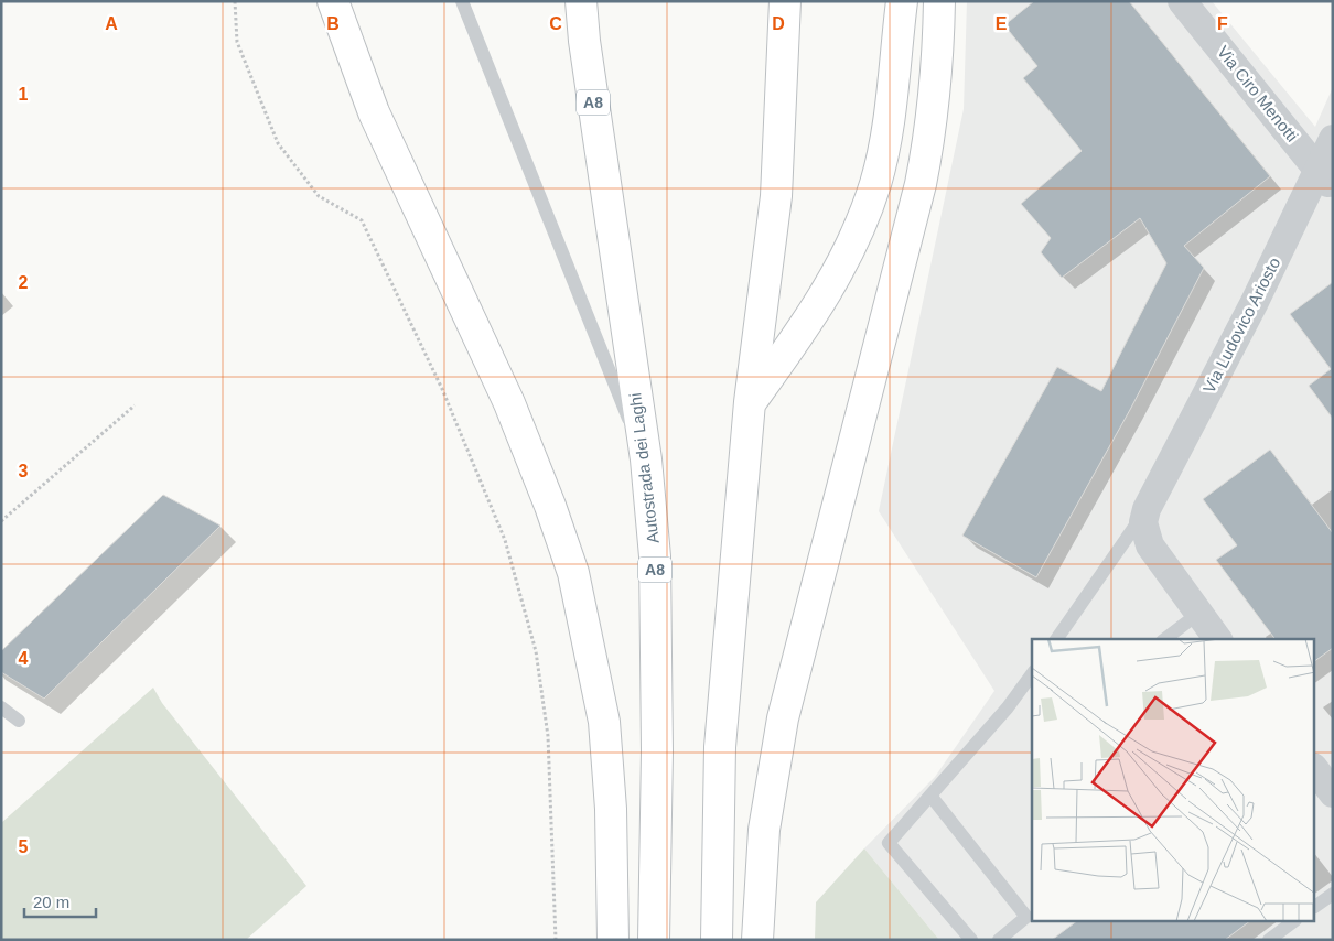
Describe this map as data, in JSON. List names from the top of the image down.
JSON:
{
  "streets": {
    "highway": ["A8", "Autostrada dei Laghi"],
    "street": ["Via Ciro Menotti", "Via Ludovico Ariosto"]
  },
  "crossings": [
    ["Via Ciro Menotti", "Via Ludovico Ariosto"]
  ],
  "scale_bar": "20 m",
  "grid": {
    "columns": [
      "A",
      "B",
      "C",
      "D",
      "E",
      "F"
    ],
    "rows": [
      "1",
      "2",
      "3",
      "4",
      "5"
    ]
  }
}
